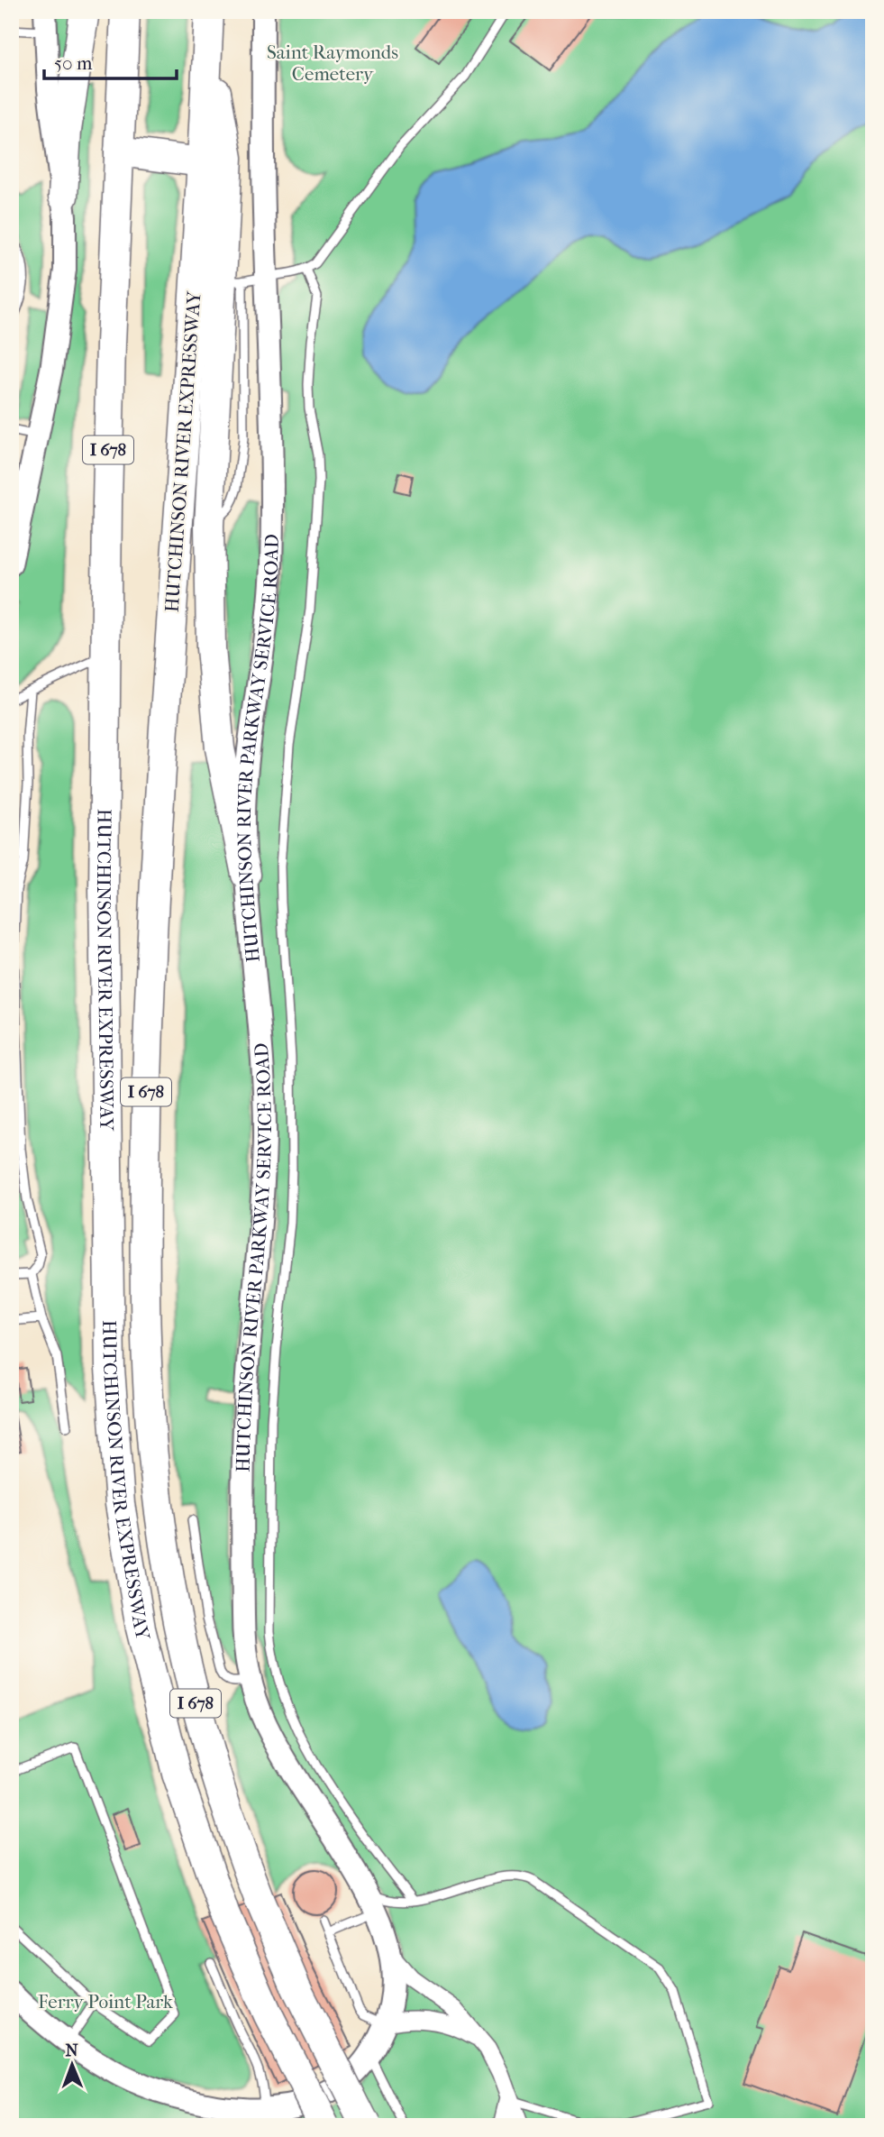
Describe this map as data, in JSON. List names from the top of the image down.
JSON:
{
  "streets": {
    "highway": ["I 678", "HUTCHINSON RIVER EXPRESSWAY"],
    "street": ["HUTCHINSON RIVER PARKWAY SERVICE ROAD"]
  },
  "parks": ["Saint Raymonds Cemetery", "Ferry Point Park"],
  "scale_bar": "50 m",
  "north": "top"
}
